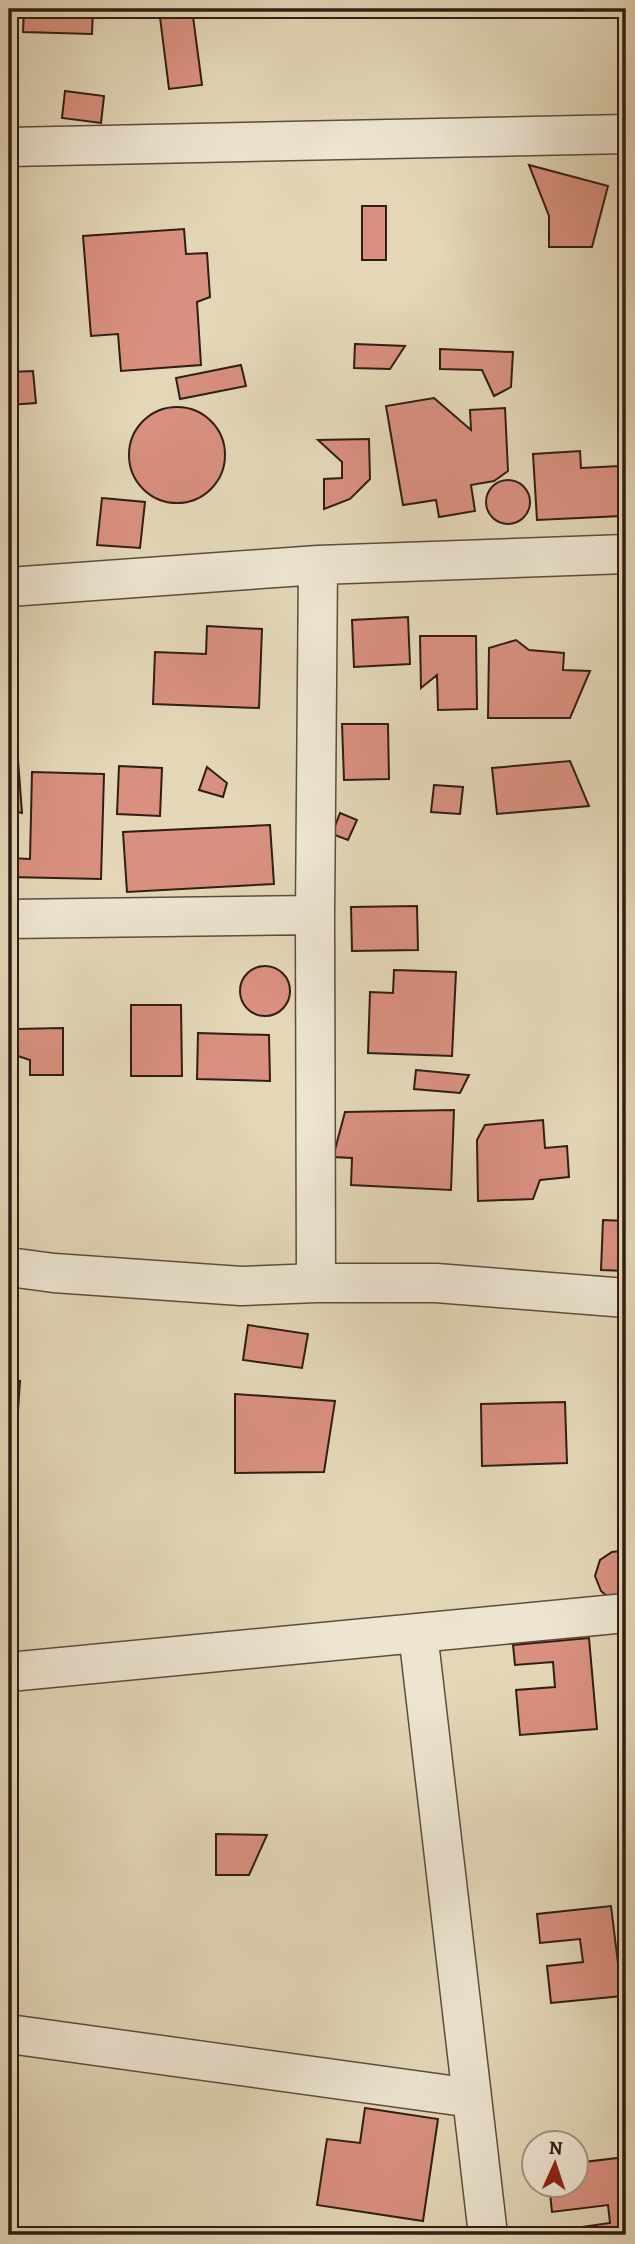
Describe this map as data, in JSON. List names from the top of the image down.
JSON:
{
  "north": "top"
}
